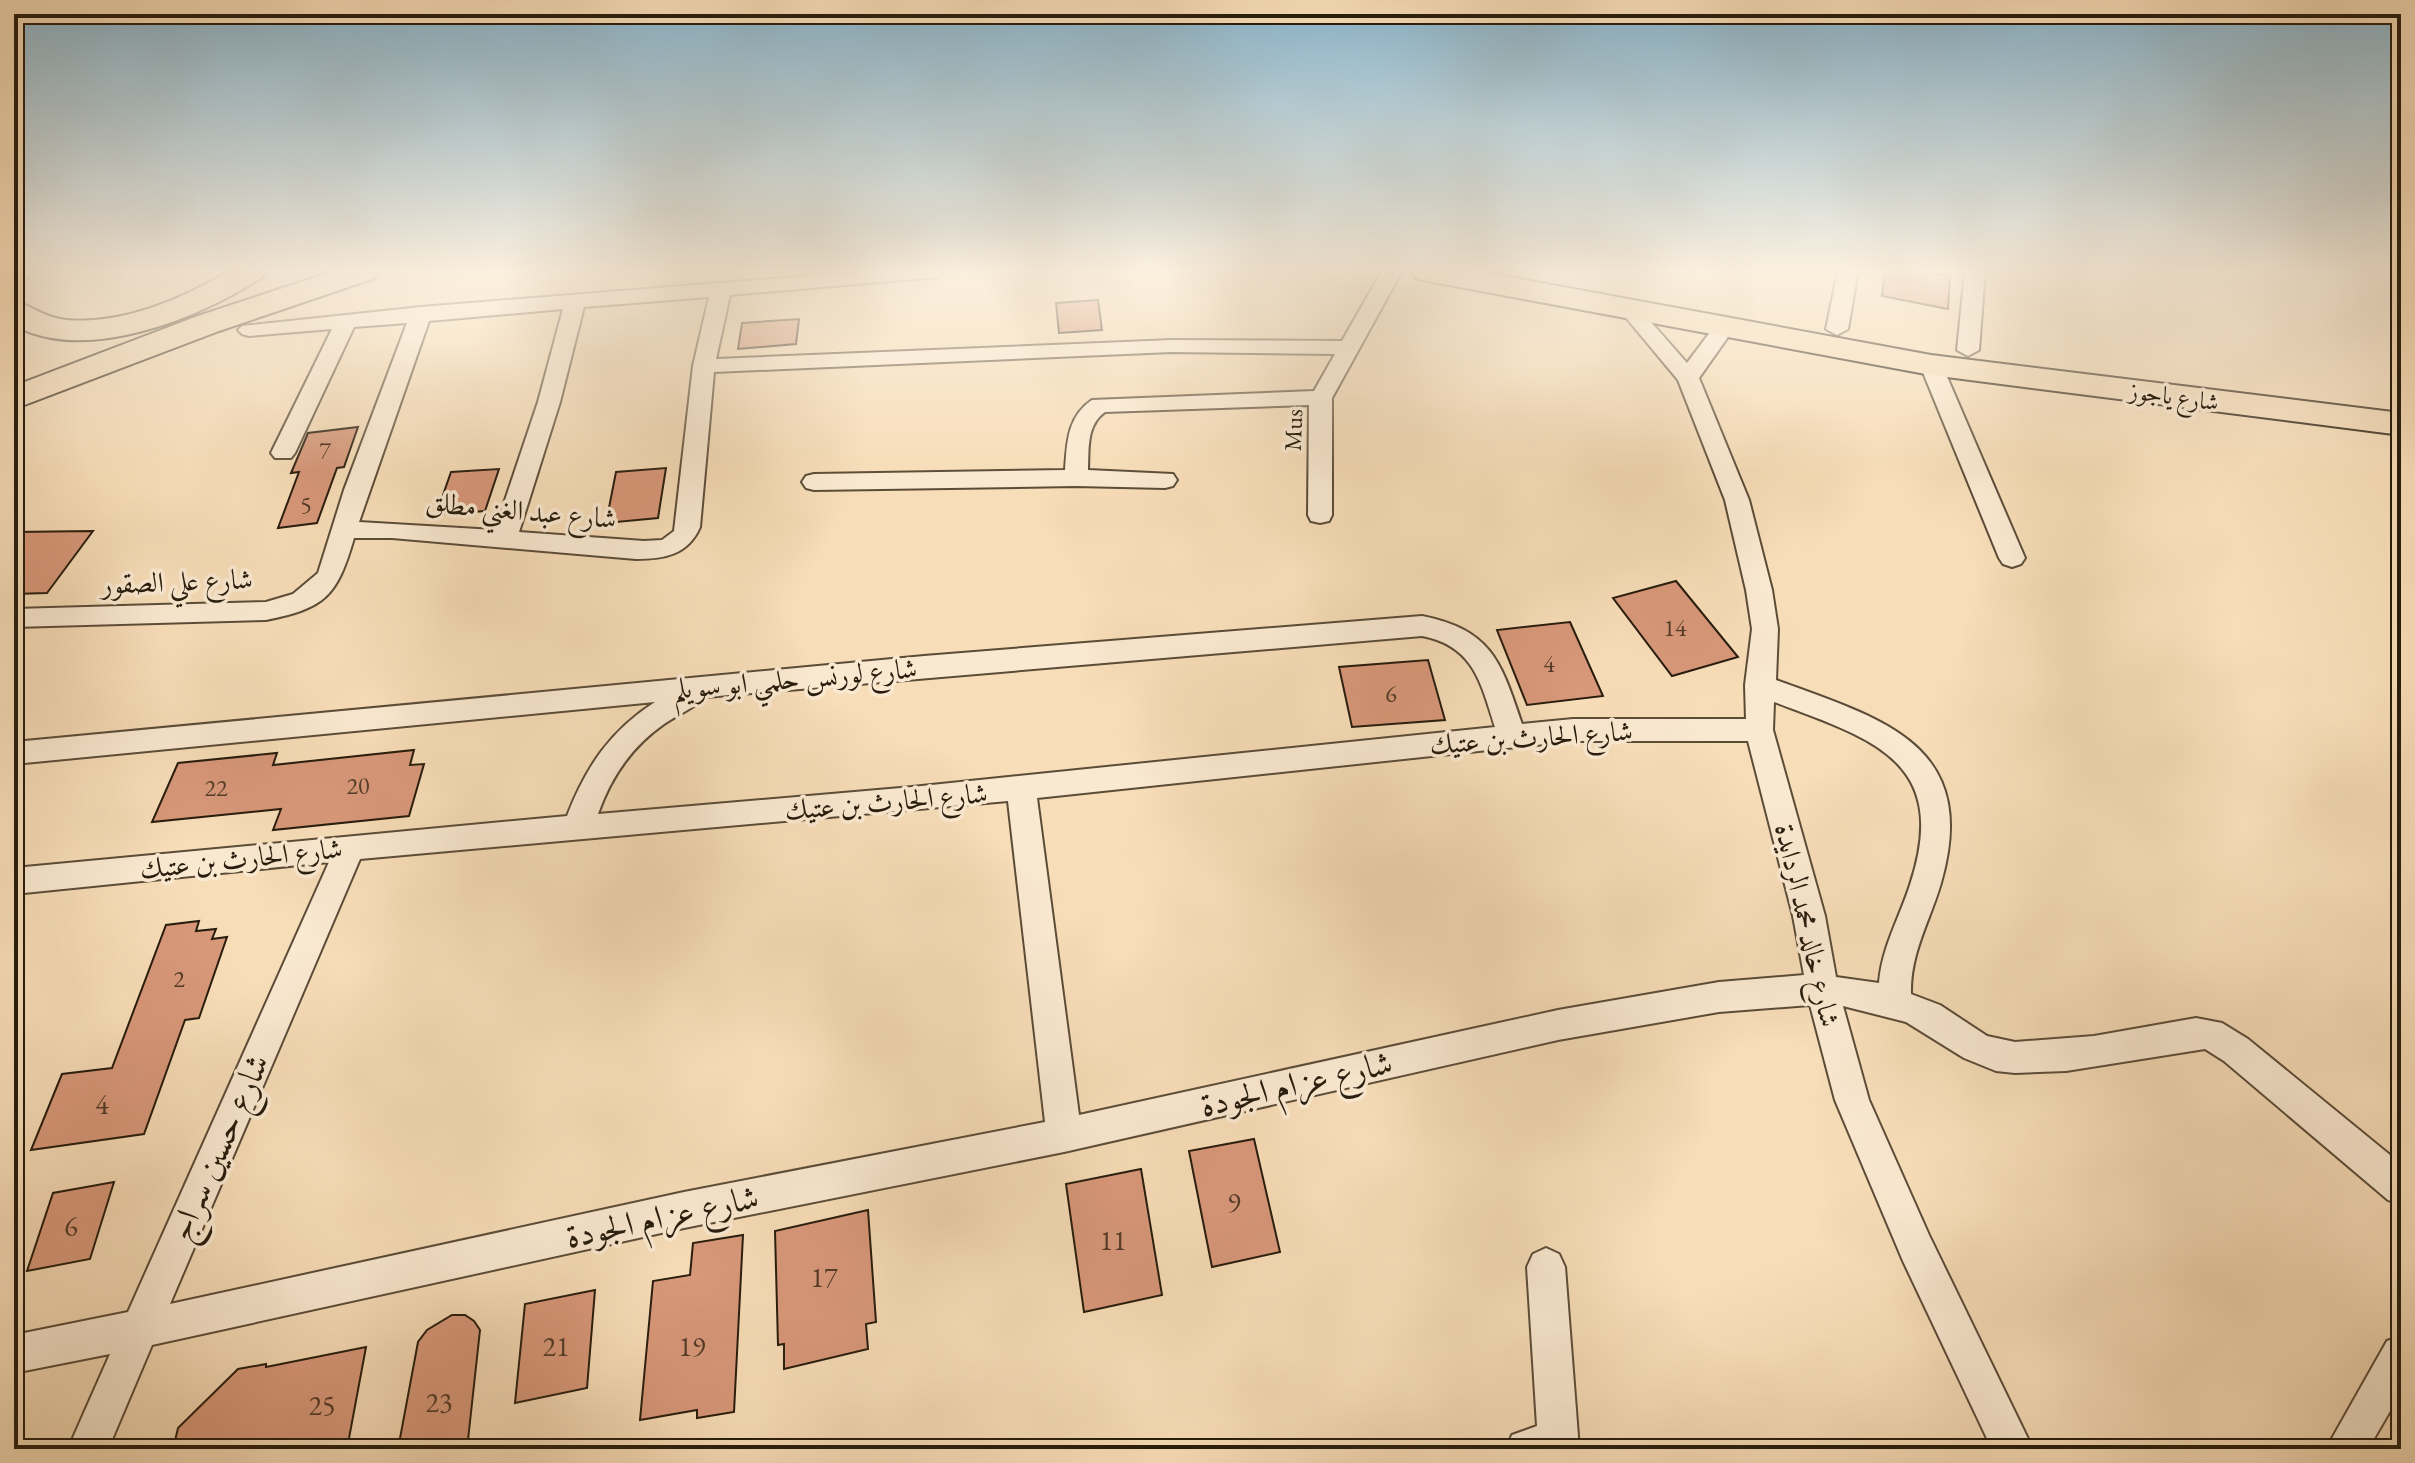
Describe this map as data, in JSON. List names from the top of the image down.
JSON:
{
  "streets": {
    "main road": ["شارع ياجوز"],
    "street": [
      "Mus",
      "شارع عبد الغني مطلق",
      "شارع علي الصقور",
      "شارع لورنس حلمي ابو سويلم",
      "شارع الحارث بن عتيك",
      "شارع خالد محمد الردايدة",
      "شارع عزام الجودة",
      "شارع حسين سراج"
    ]
  },
  "crossings": [
    ["شارع عبد الغني مطلق", "شارع علي الصقور"],
    ["شارع لورنس حلمي ابو سويلم", "شارع الحارث بن عتيك"],
    ["شارع الحارث بن عتيك", "شارع خالد محمد الردايدة"],
    ["شارع الحارث بن عتيك", "شارع حسين سراج"],
    ["شارع خالد محمد الردايدة", "شارع عزام الجودة"],
    ["شارع عزام الجودة", "شارع حسين سراج"]
  ],
  "house_numbers": [
    "7",
    "5",
    "14",
    "4",
    "6",
    "20",
    "22",
    "2",
    "4",
    "9",
    "6",
    "11",
    "17",
    "21",
    "19",
    "23",
    "25"
  ]
}
